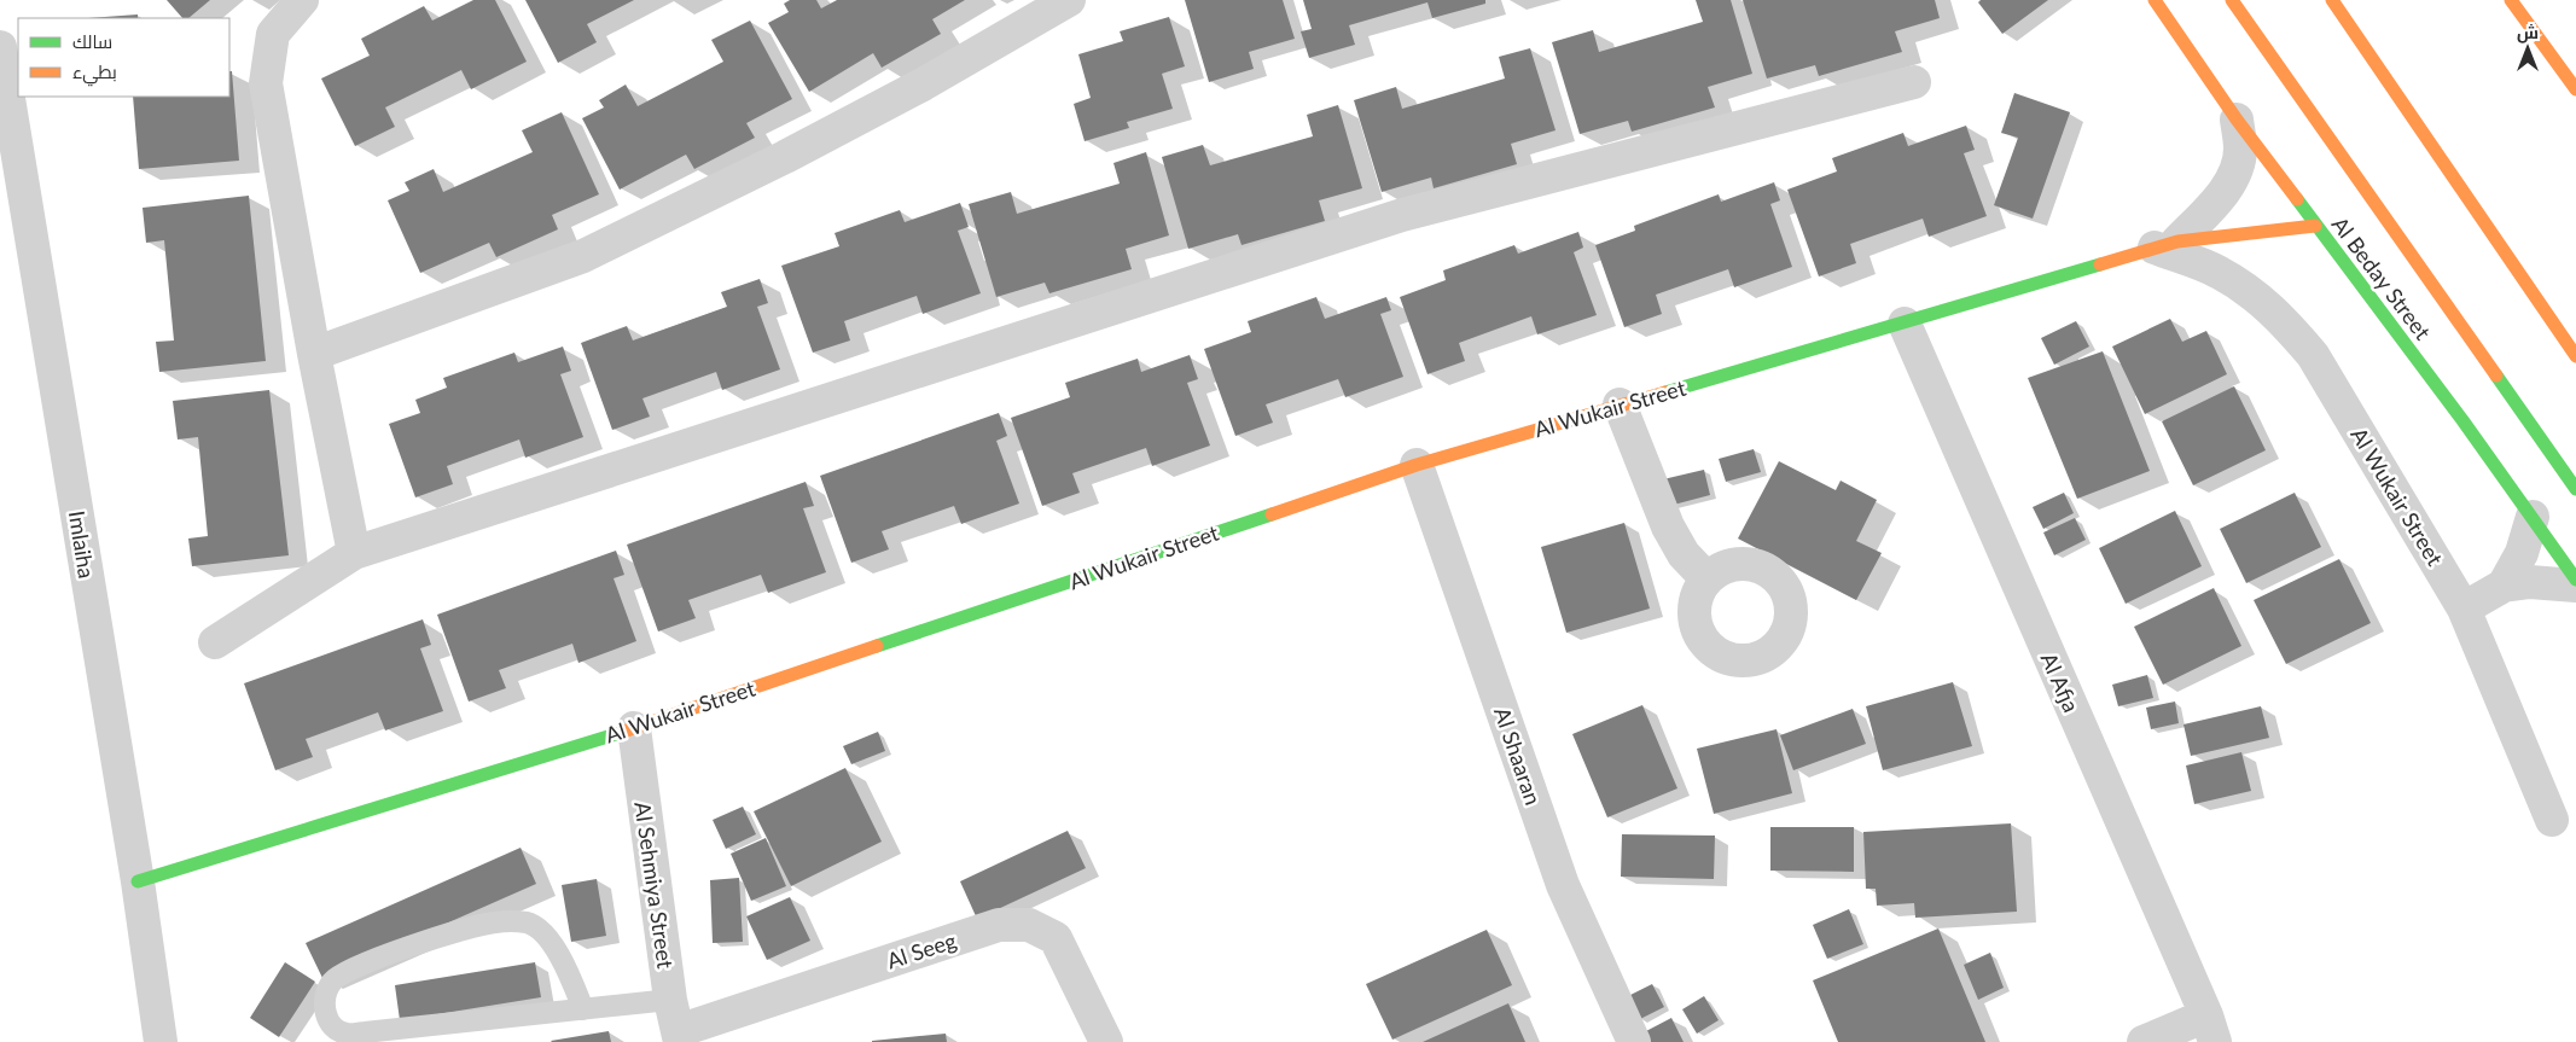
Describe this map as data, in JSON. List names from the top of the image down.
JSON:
{
  "streets": {
    "main road": ["Al Beday Street", "Al Wukair Street"],
    "street": [
      "Imlaiha",
      "Al Afja",
      "Al Shaaran",
      "Al Sehmiya Street",
      "Al Seeg"
    ]
  },
  "crossings": [
    ["Al Beday Street", "Al Wukair Street"],
    ["Al Wukair Street", "Imlaiha"],
    ["Al Wukair Street", "Al Afja"],
    ["Al Wukair Street", "Al Shaaran"],
    ["Al Wukair Street", "Al Sehmiya Street"],
    ["Al Sehmiya Street", "Al Seeg"]
  ],
  "legend": ["سالك", "بطيء"],
  "north": "top"
}
